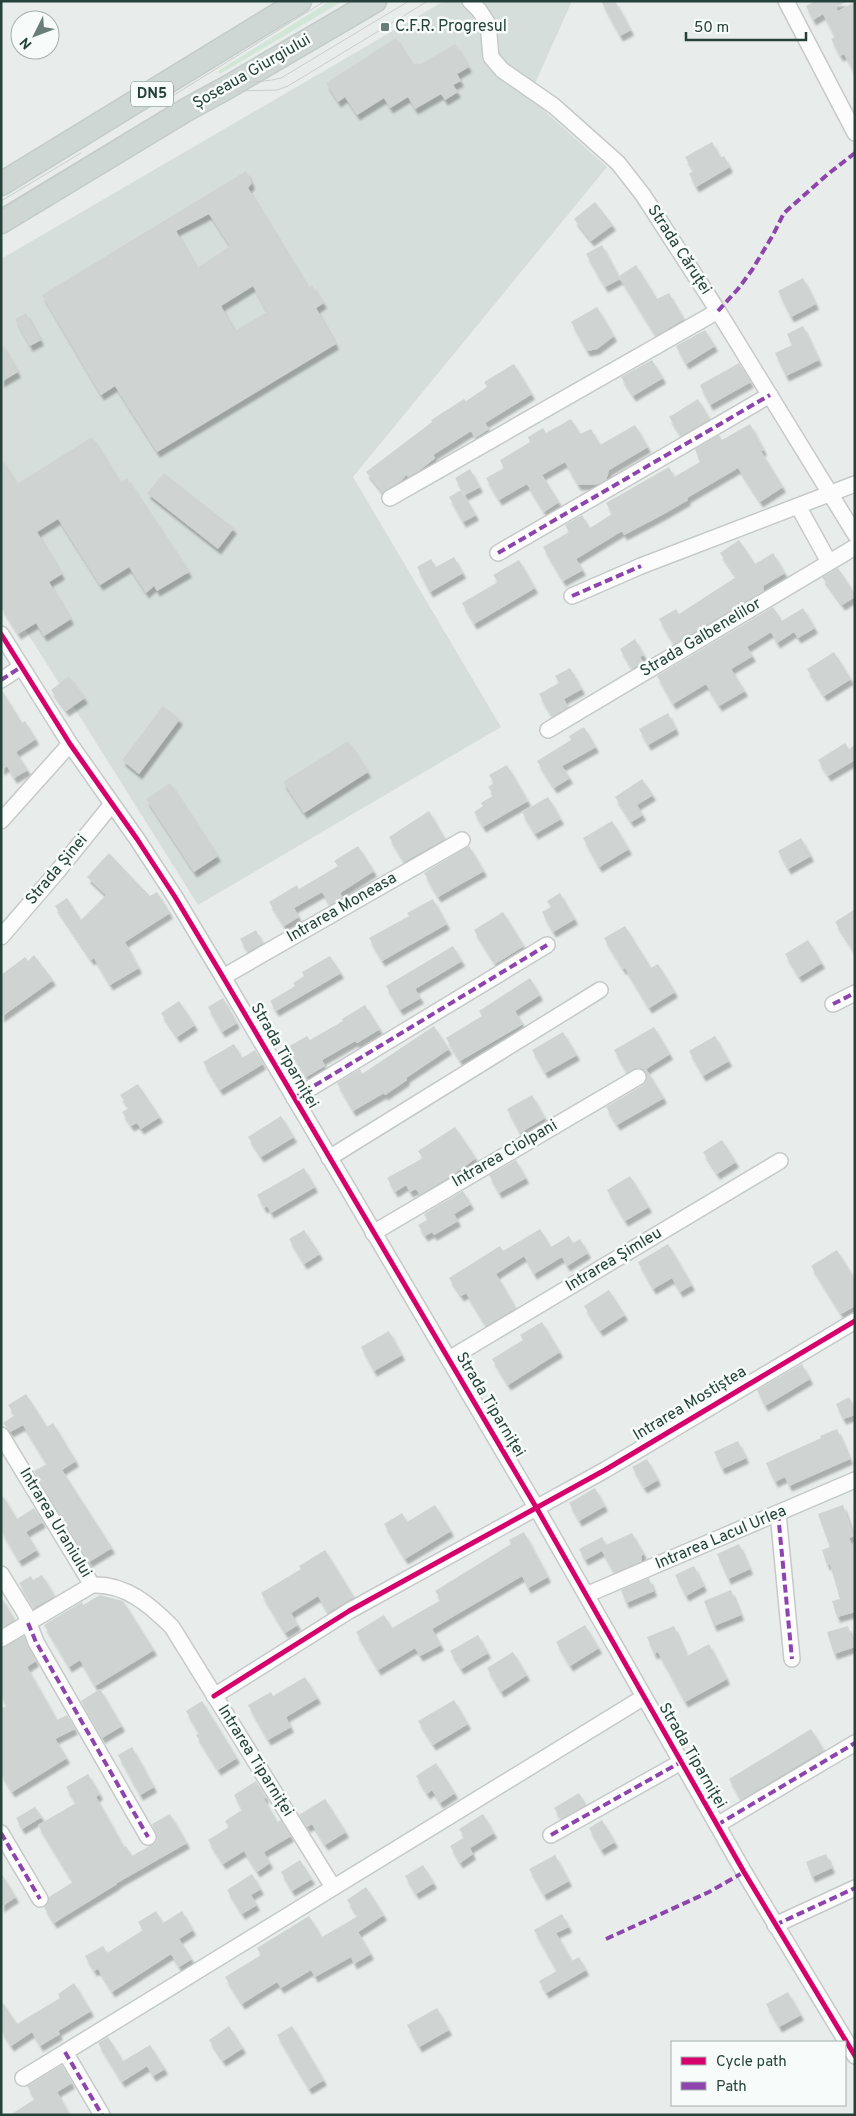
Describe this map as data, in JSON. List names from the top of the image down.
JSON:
{
  "streets": {
    "main road": ["Șoseaua Giurgiului", "DN5"],
    "street": [
      "Strada Căruței",
      "Strada Galbenelilor",
      "Strada Șinei",
      "Intrarea Moneasa",
      "Strada Tiparniței",
      "Intrarea Ciolpani",
      "Intrarea Șimleu",
      "Intrarea Mostiștea",
      "Intrarea Uraniului",
      "Intrarea Lacul Urlea",
      "Intrarea Tiparniței"
    ]
  },
  "crossings": [
    ["Strada Șinei", "Strada Tiparniței"],
    ["Intrarea Moneasa", "Strada Tiparniței"],
    ["Strada Tiparniței", "Intrarea Ciolpani"],
    ["Strada Tiparniței", "Intrarea Șimleu"],
    ["Strada Tiparniței", "Intrarea Mostiștea"],
    ["Strada Tiparniței", "Intrarea Lacul Urlea"],
    ["Intrarea Mostiștea", "Intrarea Tiparniței"],
    ["Intrarea Uraniului", "Intrarea Tiparniței"]
  ],
  "places": {
    "transit": ["C.F.R. Progresul"]
  },
  "legend": ["Cycle path", "Path"],
  "scale_bar": "50 m",
  "north": "bottom left"
}
